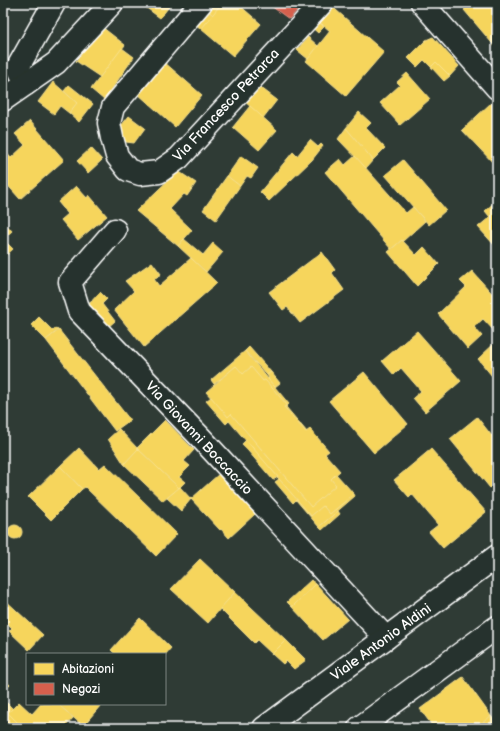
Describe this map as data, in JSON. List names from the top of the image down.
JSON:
{
  "streets": {
    "street": ["Via Francesco Petrarca", "Via Giovanni Boccaccio", "Viale Antonio Aldini"]
  },
  "crossings": [
    ["Via Giovanni Boccaccio", "Viale Antonio Aldini"]
  ],
  "legend": ["Abitazioni", "Negozi"]
}
